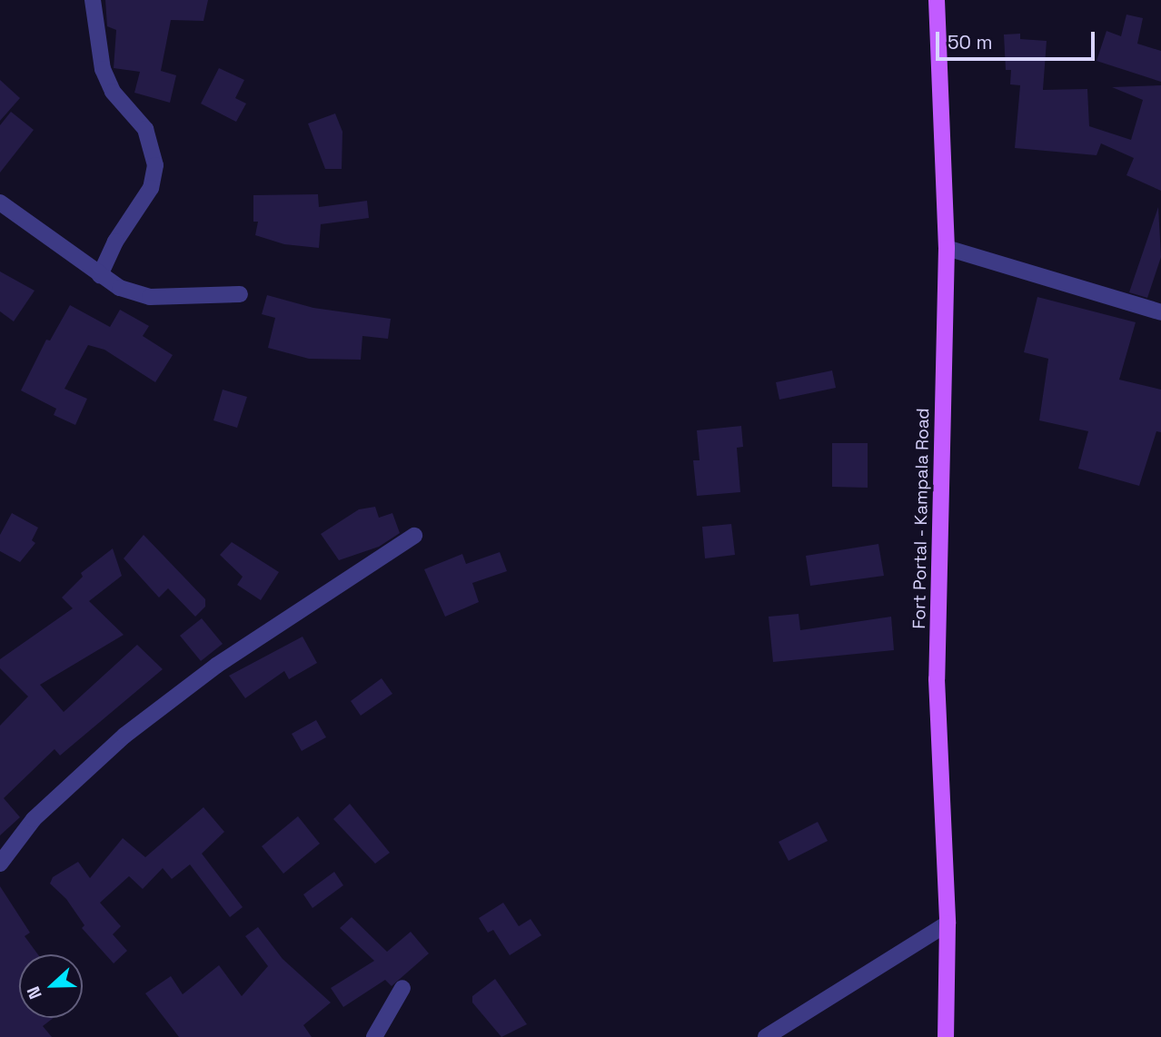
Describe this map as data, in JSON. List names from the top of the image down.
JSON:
{
  "streets": {
    "main road": ["Fort Portal - Kampala Road"]
  },
  "scale_bar": "50 m",
  "north": "left"
}
